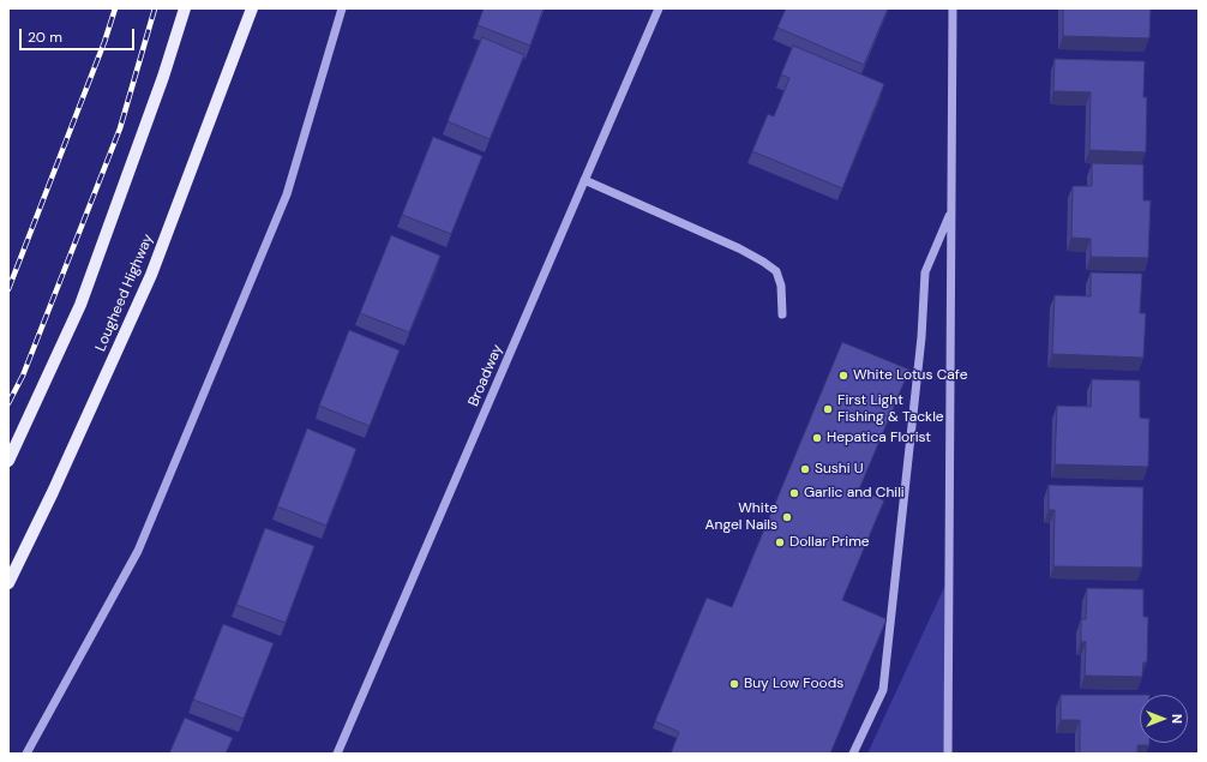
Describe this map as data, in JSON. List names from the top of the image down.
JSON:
{
  "streets": {
    "main road": ["Lougheed Highway"],
    "street": ["Broadway"]
  },
  "places": [
    "White Lotus Cafe",
    "First Light Fishing & Tackle",
    "Hepatica Florist",
    "Sushi U",
    "Garlic and Chili",
    "White Angel Nails",
    "Dollar Prime",
    "Buy Low Foods"
  ],
  "scale_bar": "20 m",
  "north": "right"
}
